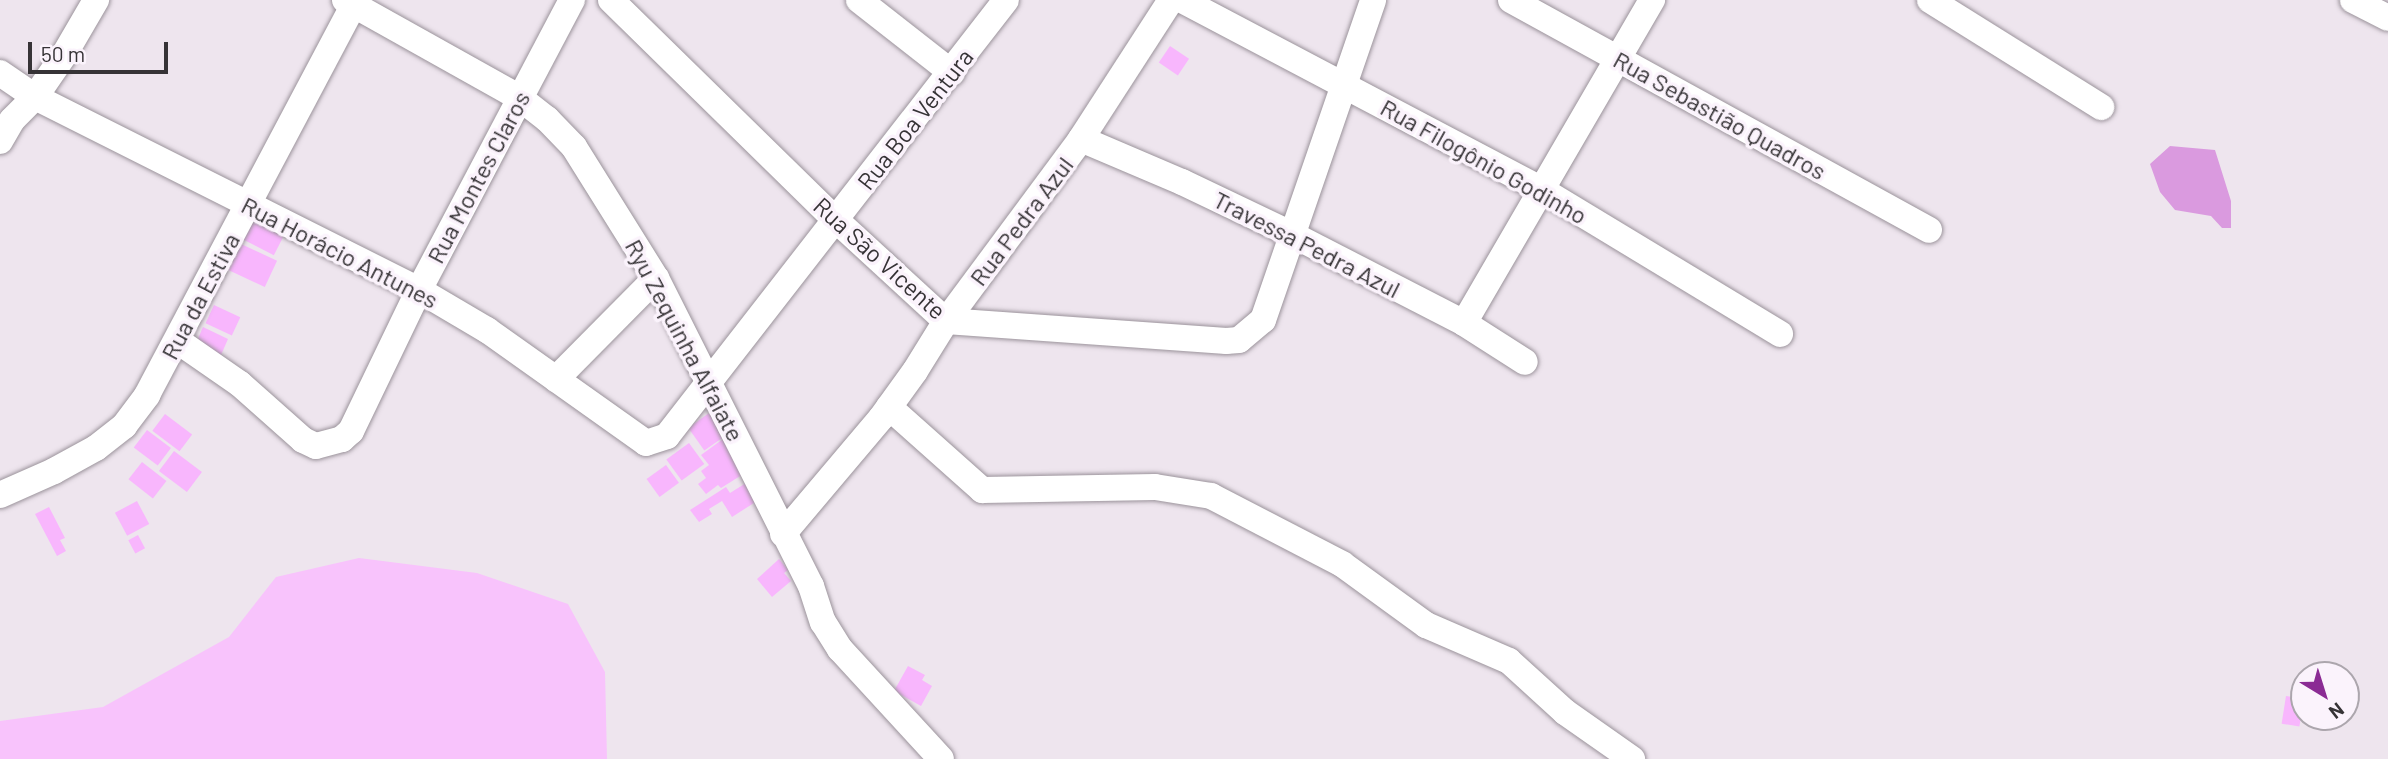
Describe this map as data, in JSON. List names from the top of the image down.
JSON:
{
  "streets": {
    "street": [
      "Rua Sebastião Quadros",
      "Rua Boa Ventura",
      "Rua Filogônio Godinho",
      "Rua Montes Claros",
      "Rua Pedra Azul",
      "Travessa Pedra Azul",
      "Rua Horácio Antunes",
      "Rua São Vicente",
      "Rua da Estiva",
      "Ryu Zequinha Alfaiate"
    ]
  },
  "crossings": [
    ["Rua Boa Ventura", "Rua Horácio Antunes"],
    ["Rua Boa Ventura", "Rua São Vicente"],
    ["Rua Boa Ventura", "Ryu Zequinha Alfaiate"],
    ["Rua Montes Claros", "Rua Horácio Antunes"],
    ["Rua Montes Claros", "Rua da Estiva"],
    ["Rua Montes Claros", "Ryu Zequinha Alfaiate"],
    ["Rua Pedra Azul", "Travessa Pedra Azul"],
    ["Rua Pedra Azul", "Rua São Vicente"],
    ["Rua Pedra Azul", "Ryu Zequinha Alfaiate"],
    ["Travessa Pedra Azul", "Rua São Vicente"],
    ["Rua Horácio Antunes", "Rua da Estiva"],
    ["Rua da Estiva", "Ryu Zequinha Alfaiate"]
  ],
  "scale_bar": "50 m",
  "north": "bottom right"
}
